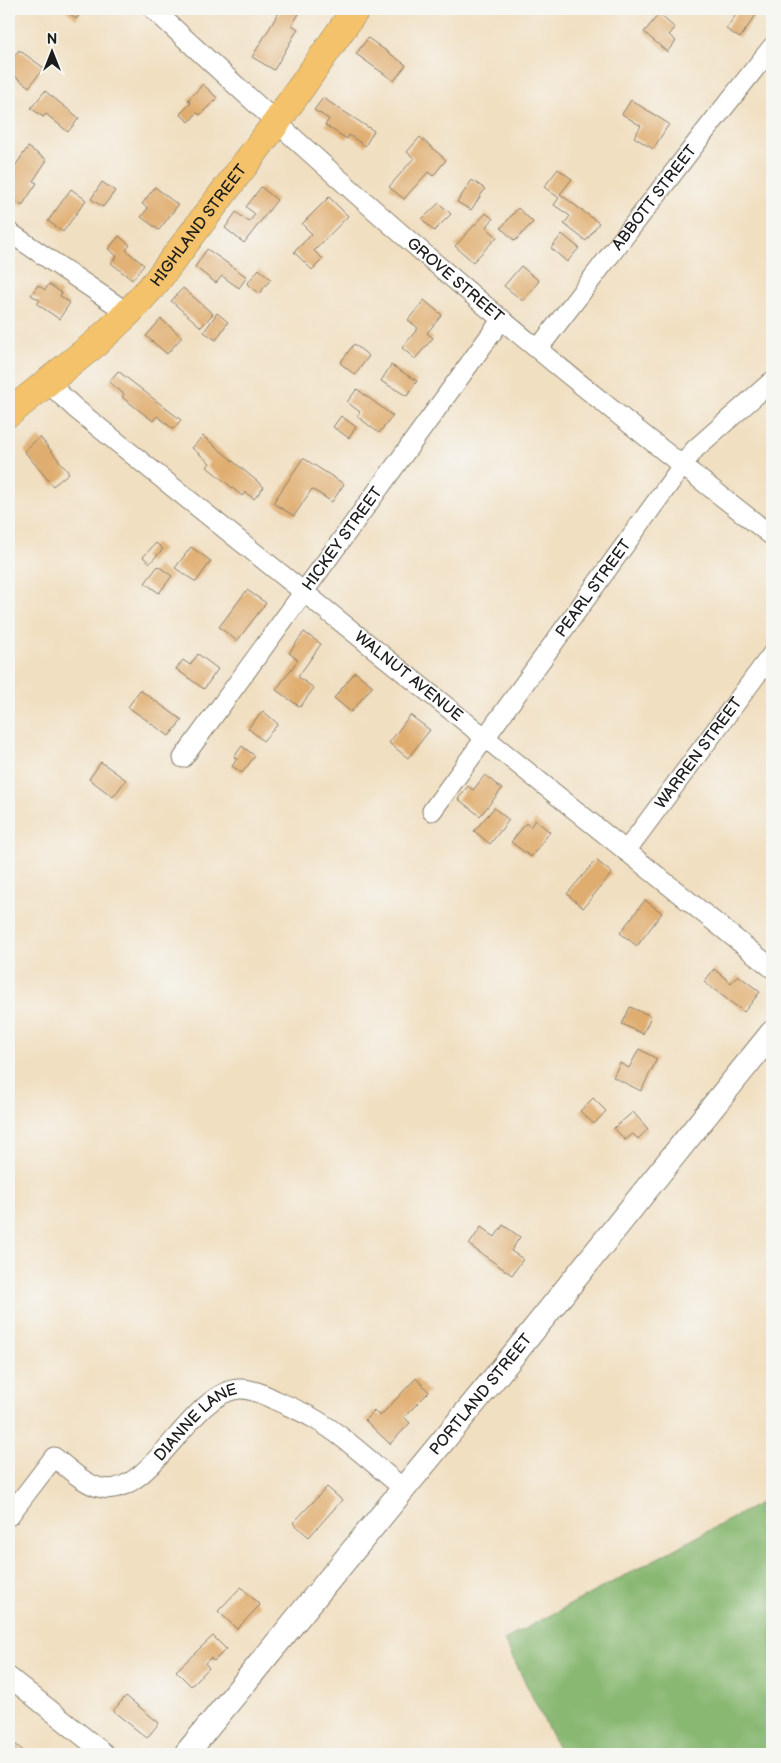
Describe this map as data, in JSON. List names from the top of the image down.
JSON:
{
  "streets": {
    "highway": ["HIGHLAND STREET"],
    "street": [
      "ABBOTT STREET",
      "GROVE STREET",
      "HICKEY STREET",
      "PEARL STREET",
      "WALNUT AVENUE",
      "WARREN STREET",
      "PORTLAND STREET",
      "DIANNE LANE"
    ]
  },
  "crossings": [
    ["ABBOTT STREET", "GROVE STREET"],
    ["HIGHLAND STREET", "GROVE STREET"],
    ["HIGHLAND STREET", "WALNUT AVENUE"],
    ["GROVE STREET", "HICKEY STREET"],
    ["GROVE STREET", "PEARL STREET"],
    ["HICKEY STREET", "WALNUT AVENUE"],
    ["PEARL STREET", "WALNUT AVENUE"],
    ["WALNUT AVENUE", "WARREN STREET"],
    ["PORTLAND STREET", "DIANNE LANE"]
  ],
  "north": "top"
}
